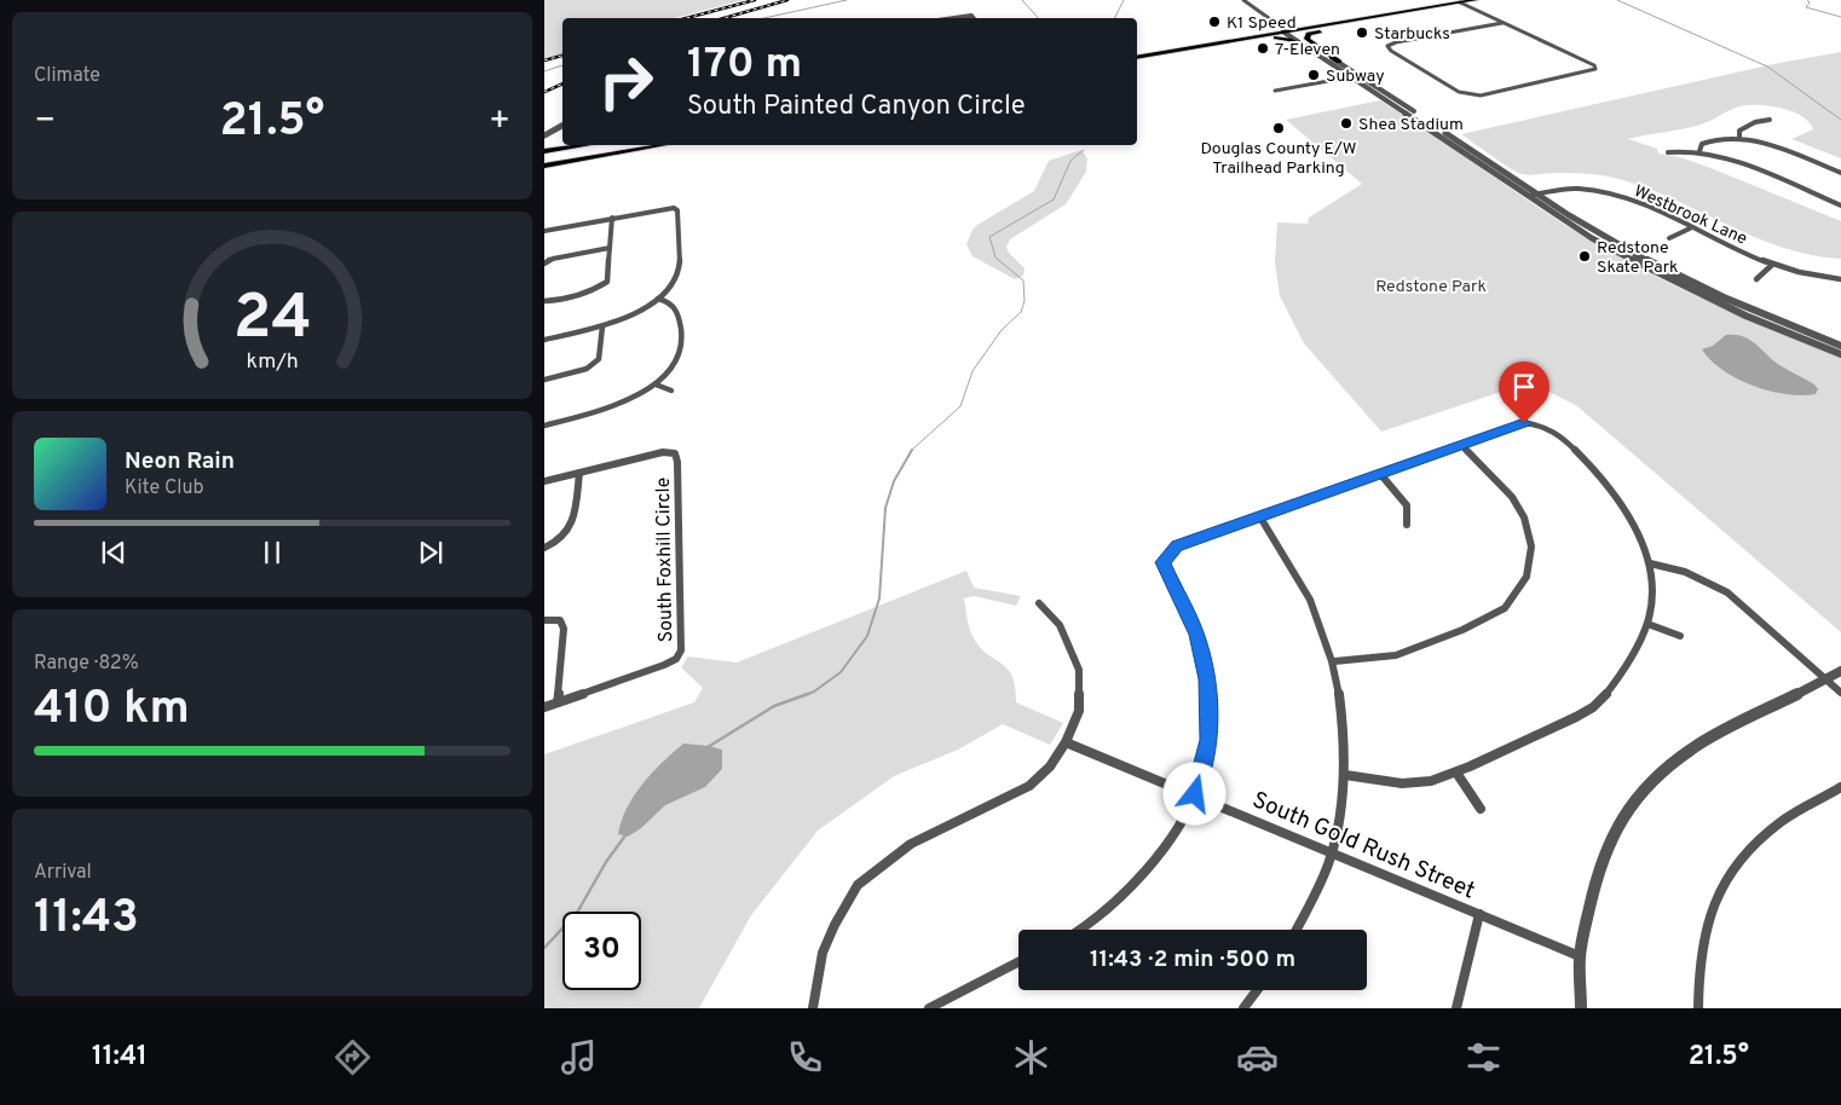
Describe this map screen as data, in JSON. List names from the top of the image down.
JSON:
{
  "streets": {
    "street": ["Westbrook Lane", "South Foxhill Circle", "South Gold Rush Street"]
  },
  "parks": ["Redstone Park"],
  "places": [
    "K1 Speed",
    "Starbucks",
    "7-Eleven",
    "Subway",
    "Shea Stadium",
    "Douglas County E/W Trailhead Parking",
    "Redstone Skate Park"
  ],
  "page": {
    "tile": [
      "Climate",
      ["Range · 82%", "410 km"],
      ["Arrival", "11:43"]
    ],
    "turn": ["170 m", "South Painted Canyon Circle"],
    "heat": ["−", "21.5°", "+"],
    "song": ["Neon Rain", "Kite Club"],
    "limit": "30",
    "trip": "11:43 · 2 min · 500 m",
    "tabs": ["11:41", "21.5°"],
    "gauge": ["24", "km/h"]
  }
}
